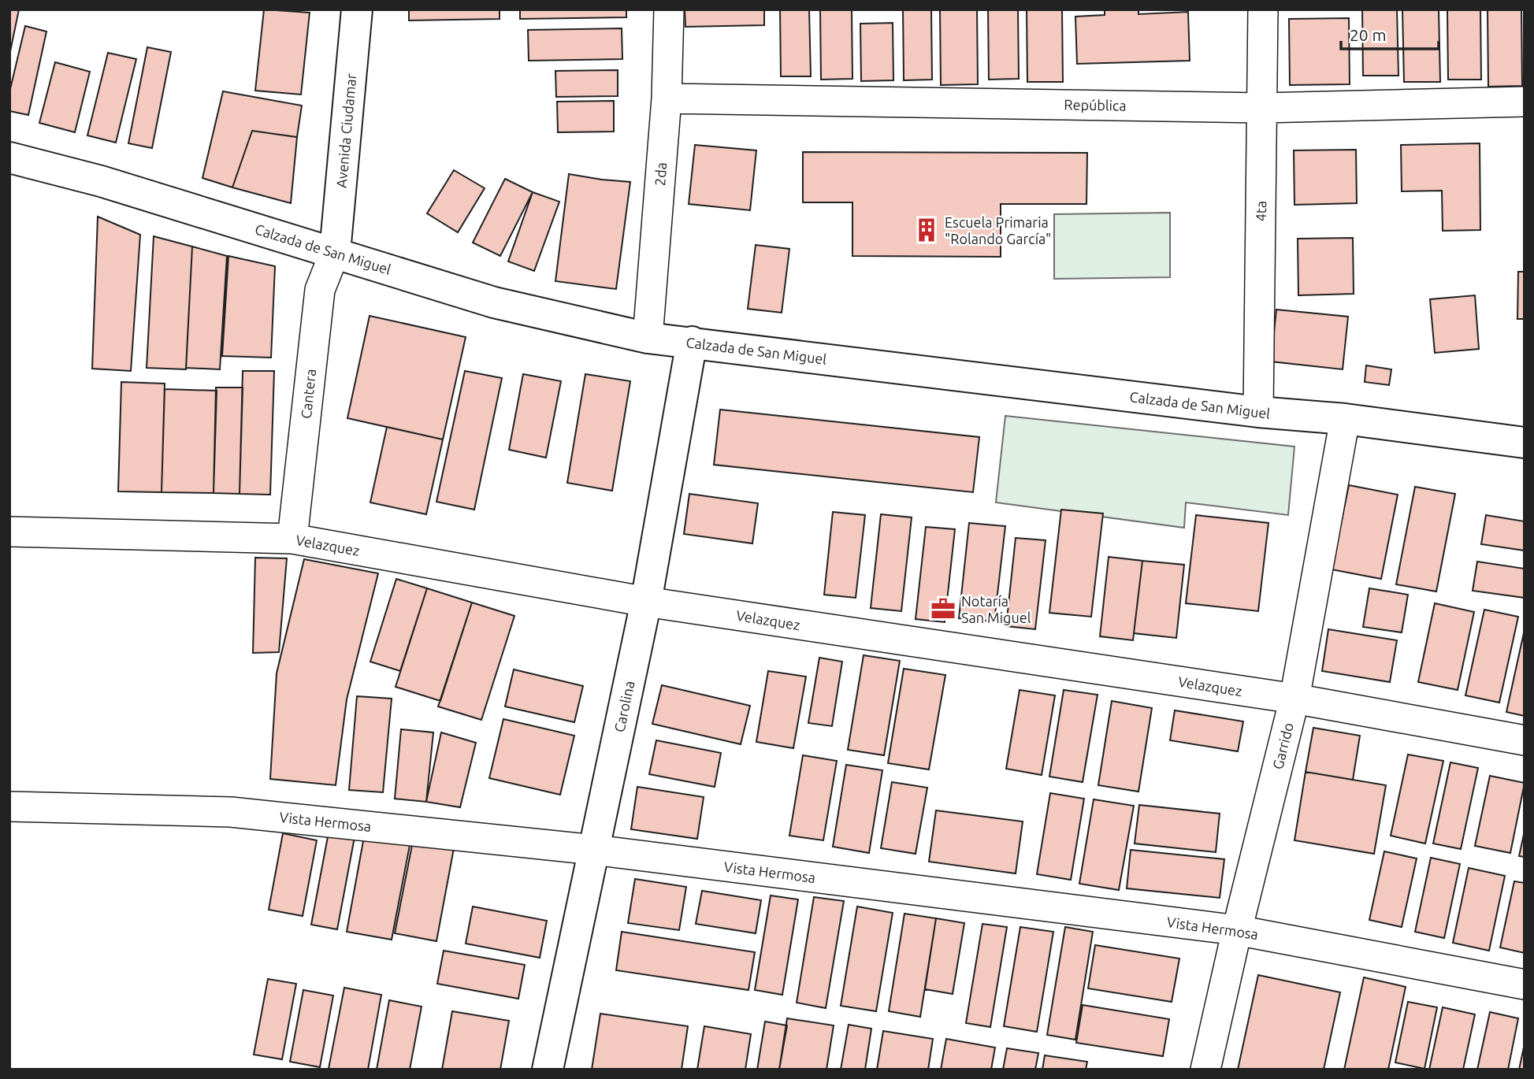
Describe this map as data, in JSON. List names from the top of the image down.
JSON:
{
  "streets": {
    "main road": ["Avenida Ciudamar", "Calzada de San Miguel", "Carolina"],
    "street": [
      "República",
      "2da",
      "4ta",
      "Cantera",
      "Velazquez",
      "Garrido",
      "Vista Hermosa"
    ]
  },
  "crossings": [
    ["República", "2da"],
    ["República", "4ta"],
    ["Avenida Ciudamar", "Calzada de San Miguel"],
    ["Avenida Ciudamar", "Cantera"],
    ["2da", "Calzada de San Miguel"],
    ["4ta", "Calzada de San Miguel"],
    ["Calzada de San Miguel", "Cantera"],
    ["Calzada de San Miguel", "Carolina"],
    ["Calzada de San Miguel", "Garrido"],
    ["Cantera", "Velazquez"],
    ["Velazquez", "Carolina"],
    ["Velazquez", "Garrido"],
    ["Carolina", "Vista Hermosa"],
    ["Garrido", "Vista Hermosa"]
  ],
  "places": {
    "building": ["Escuela Primaria \"Rolando García\""],
    "office": ["Notaría San Miguel"]
  },
  "scale_bar": "20 m"
}
